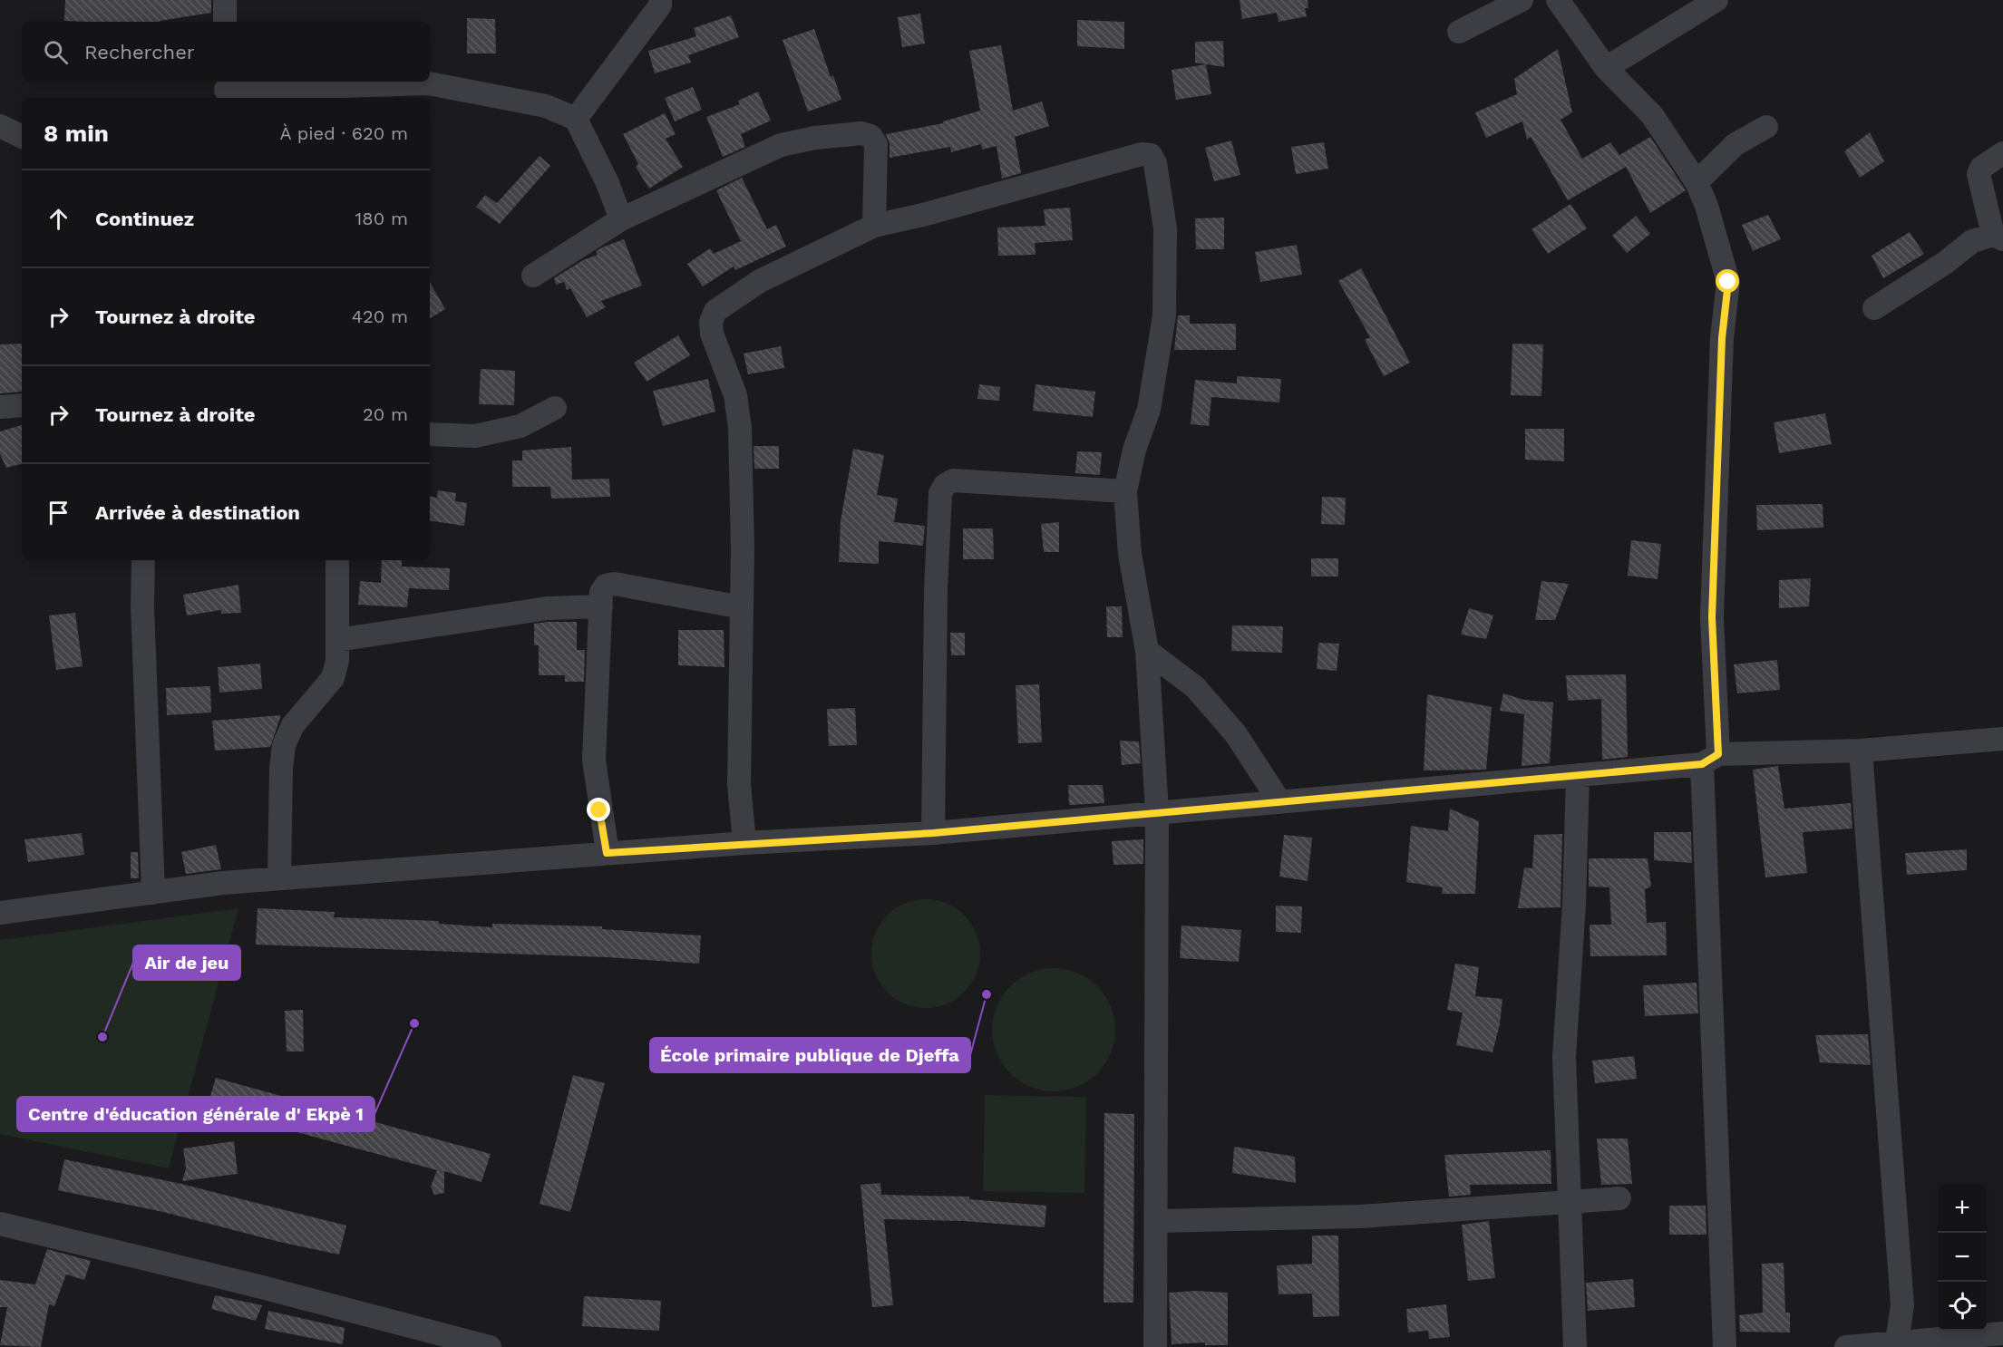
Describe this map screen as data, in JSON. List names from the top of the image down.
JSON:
{
  "places": ["École primaire publique de Djeffa", "Centre d'éducation générale d' Ekpè 1", "Air de jeu"],
  "page": {
    "search": "Rechercher",
    "heading": ["8 min", "À pied · 620 m"],
    "list": [
      ["Continuez", "180 m"],
      ["Tournez à droite", "420 m"],
      ["Tournez à droite", "20 m"],
      "Arrivée à destination"
    ],
    "map_buttons": ["+", "−"]
  }
}
